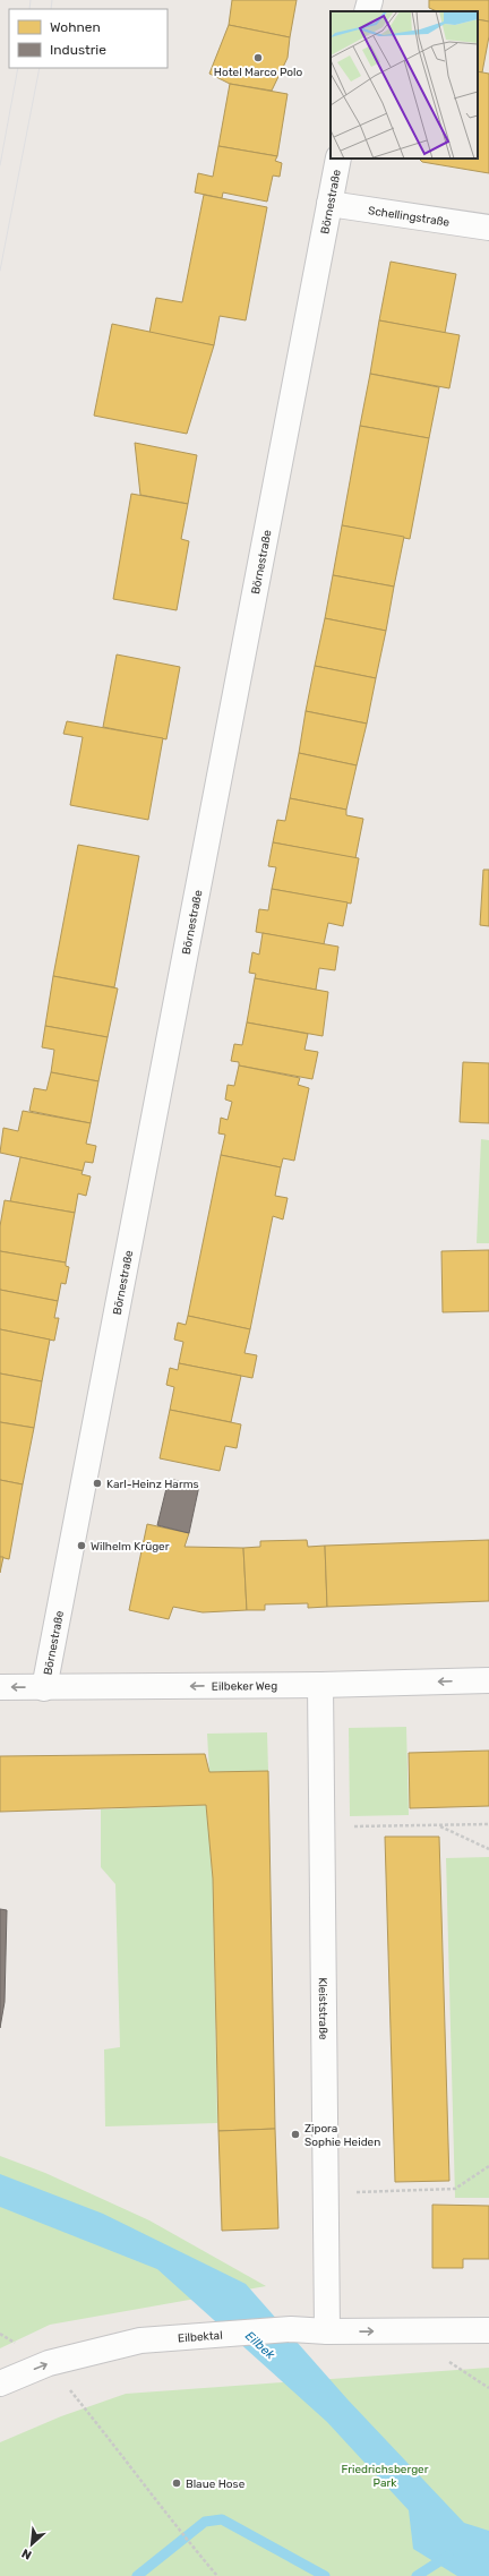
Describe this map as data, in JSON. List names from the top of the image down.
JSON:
{
  "streets": {
    "street": [
      "Börnestraße",
      "Schellingstraße",
      "Eilbeker Weg",
      "Kleiststraße",
      "Eilbektal"
    ]
  },
  "crossings": [
    ["Börnestraße", "Schellingstraße"],
    ["Börnestraße", "Eilbeker Weg"],
    ["Eilbeker Weg", "Kleiststraße"],
    ["Kleiststraße", "Eilbektal"]
  ],
  "one_way": ["Eilbeker Weg", "Eilbektal"],
  "water": ["Eilbek"],
  "parks": ["Friedrichsberger Park"],
  "places": [
    "Hotel Marco Polo",
    "Karl-Heinz Harms",
    "Wilhelm Krüger",
    "Zipora Sophie Heiden",
    "Blaue Hose"
  ],
  "legend": ["Wohnen", "Industrie"],
  "north": "bottom left"
}
